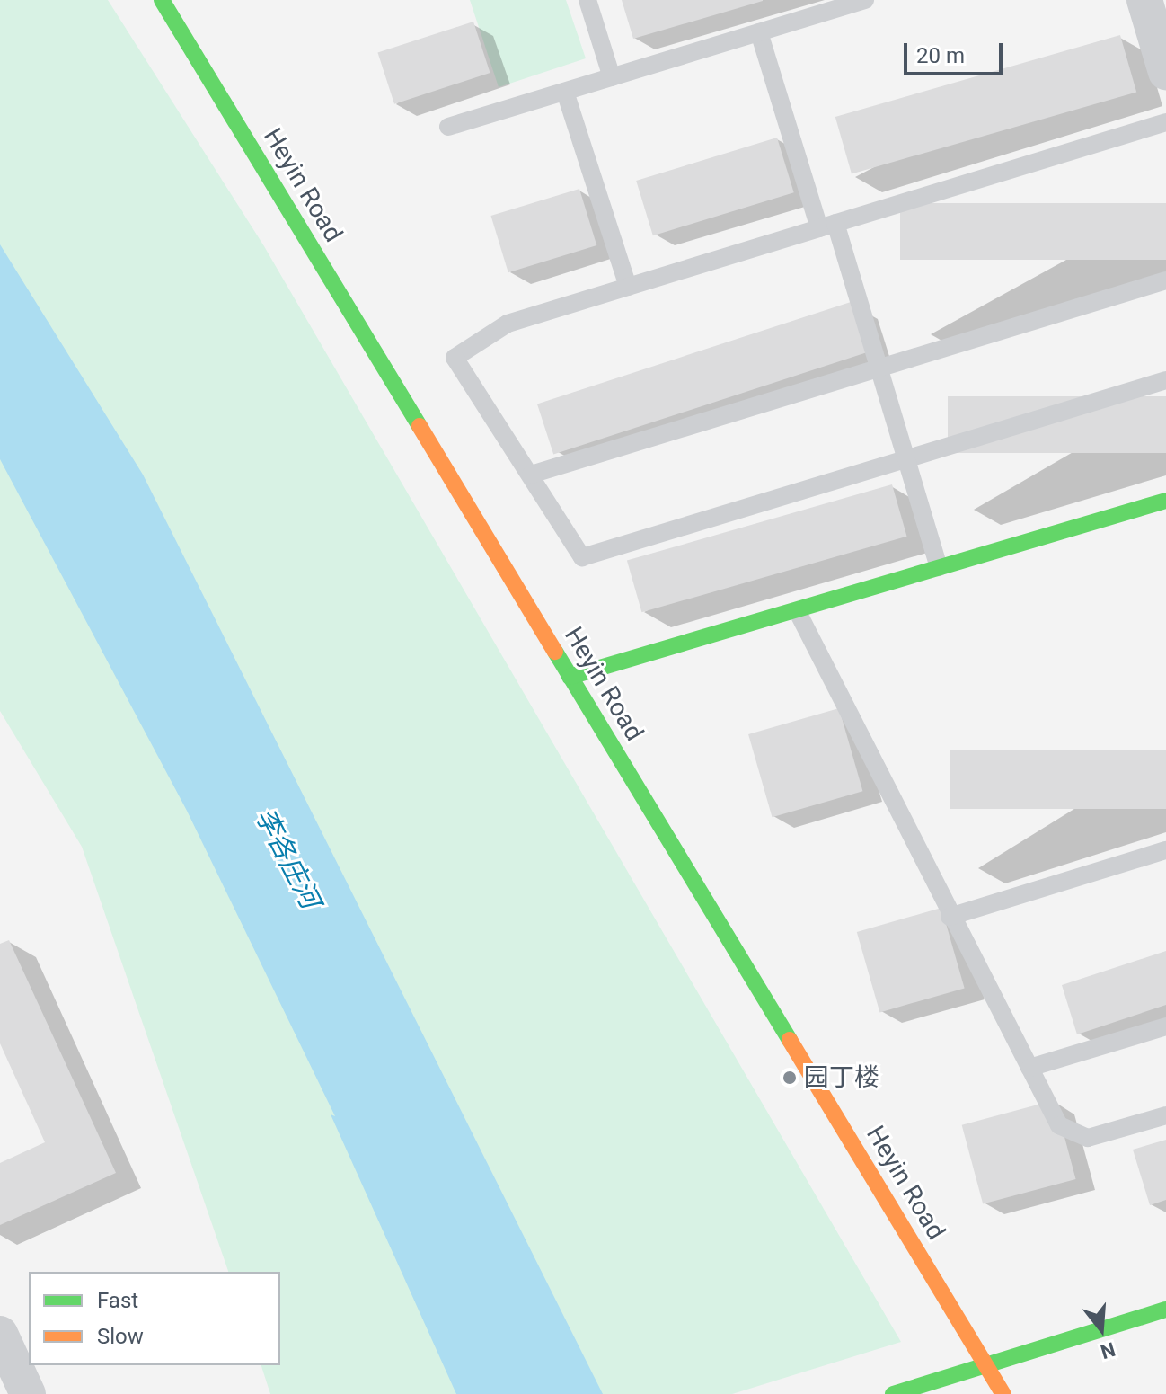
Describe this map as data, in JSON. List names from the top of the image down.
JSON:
{
  "streets": {
    "street": ["Heyin Road"]
  },
  "water": ["李各庄河"],
  "places": ["园丁楼"],
  "legend": ["Fast", "Slow"],
  "scale_bar": "20 m",
  "north": "bottom"
}
